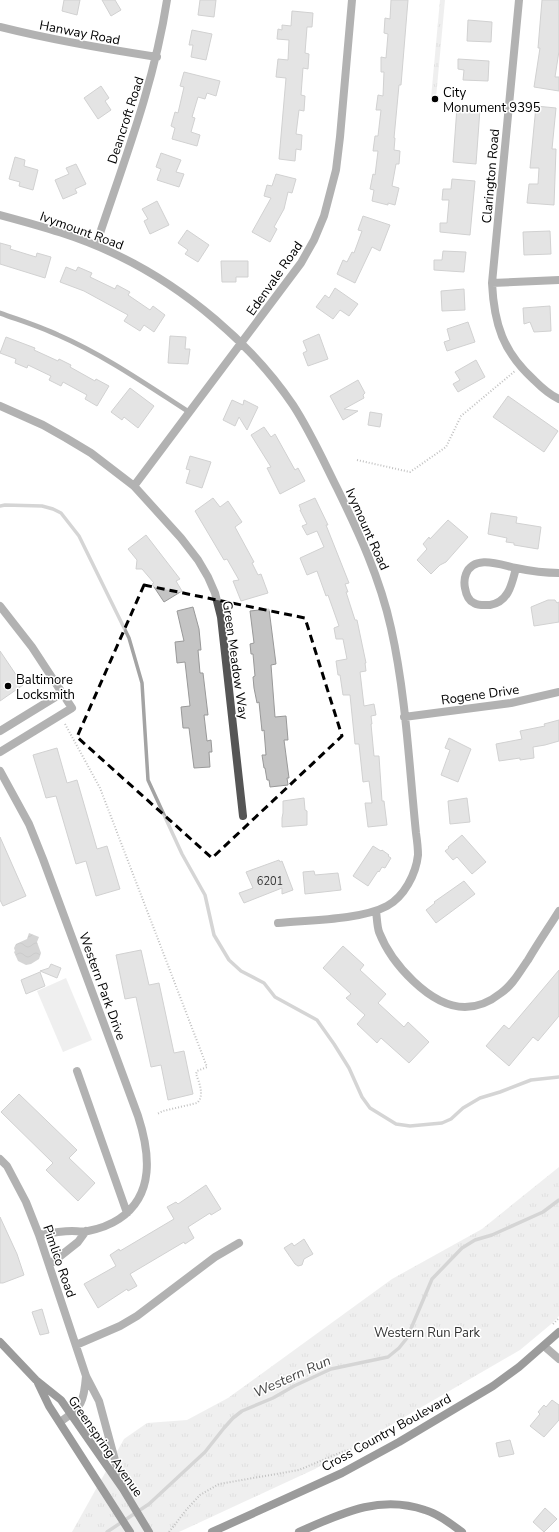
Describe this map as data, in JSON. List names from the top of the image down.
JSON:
{
  "streets": {
    "main road": ["Cross Country Boulevard", "Greenspring Avenue"],
    "street": [
      "Hanway Road",
      "Deancroft Road",
      "Clarington Road",
      "Ivymount Road",
      "Edenvale Road",
      "Green Meadow Way",
      "Rogene Drive",
      "Western Park Drive",
      "Pimlico Road"
    ]
  },
  "crossings": [
    ["Hanway Road", "Deancroft Road"],
    ["Deancroft Road", "Ivymount Road"],
    ["Ivymount Road", "Edenvale Road"],
    ["Ivymount Road", "Rogene Drive"],
    ["Edenvale Road", "Green Meadow Way"],
    ["Western Park Drive", "Pimlico Road"],
    ["Pimlico Road", "Greenspring Avenue"]
  ],
  "water": ["Western Run"],
  "parks": ["Western Run Park"],
  "places": ["City Monument 9395", "Baltimore Locksmith"],
  "house_numbers": ["6201"]
}
